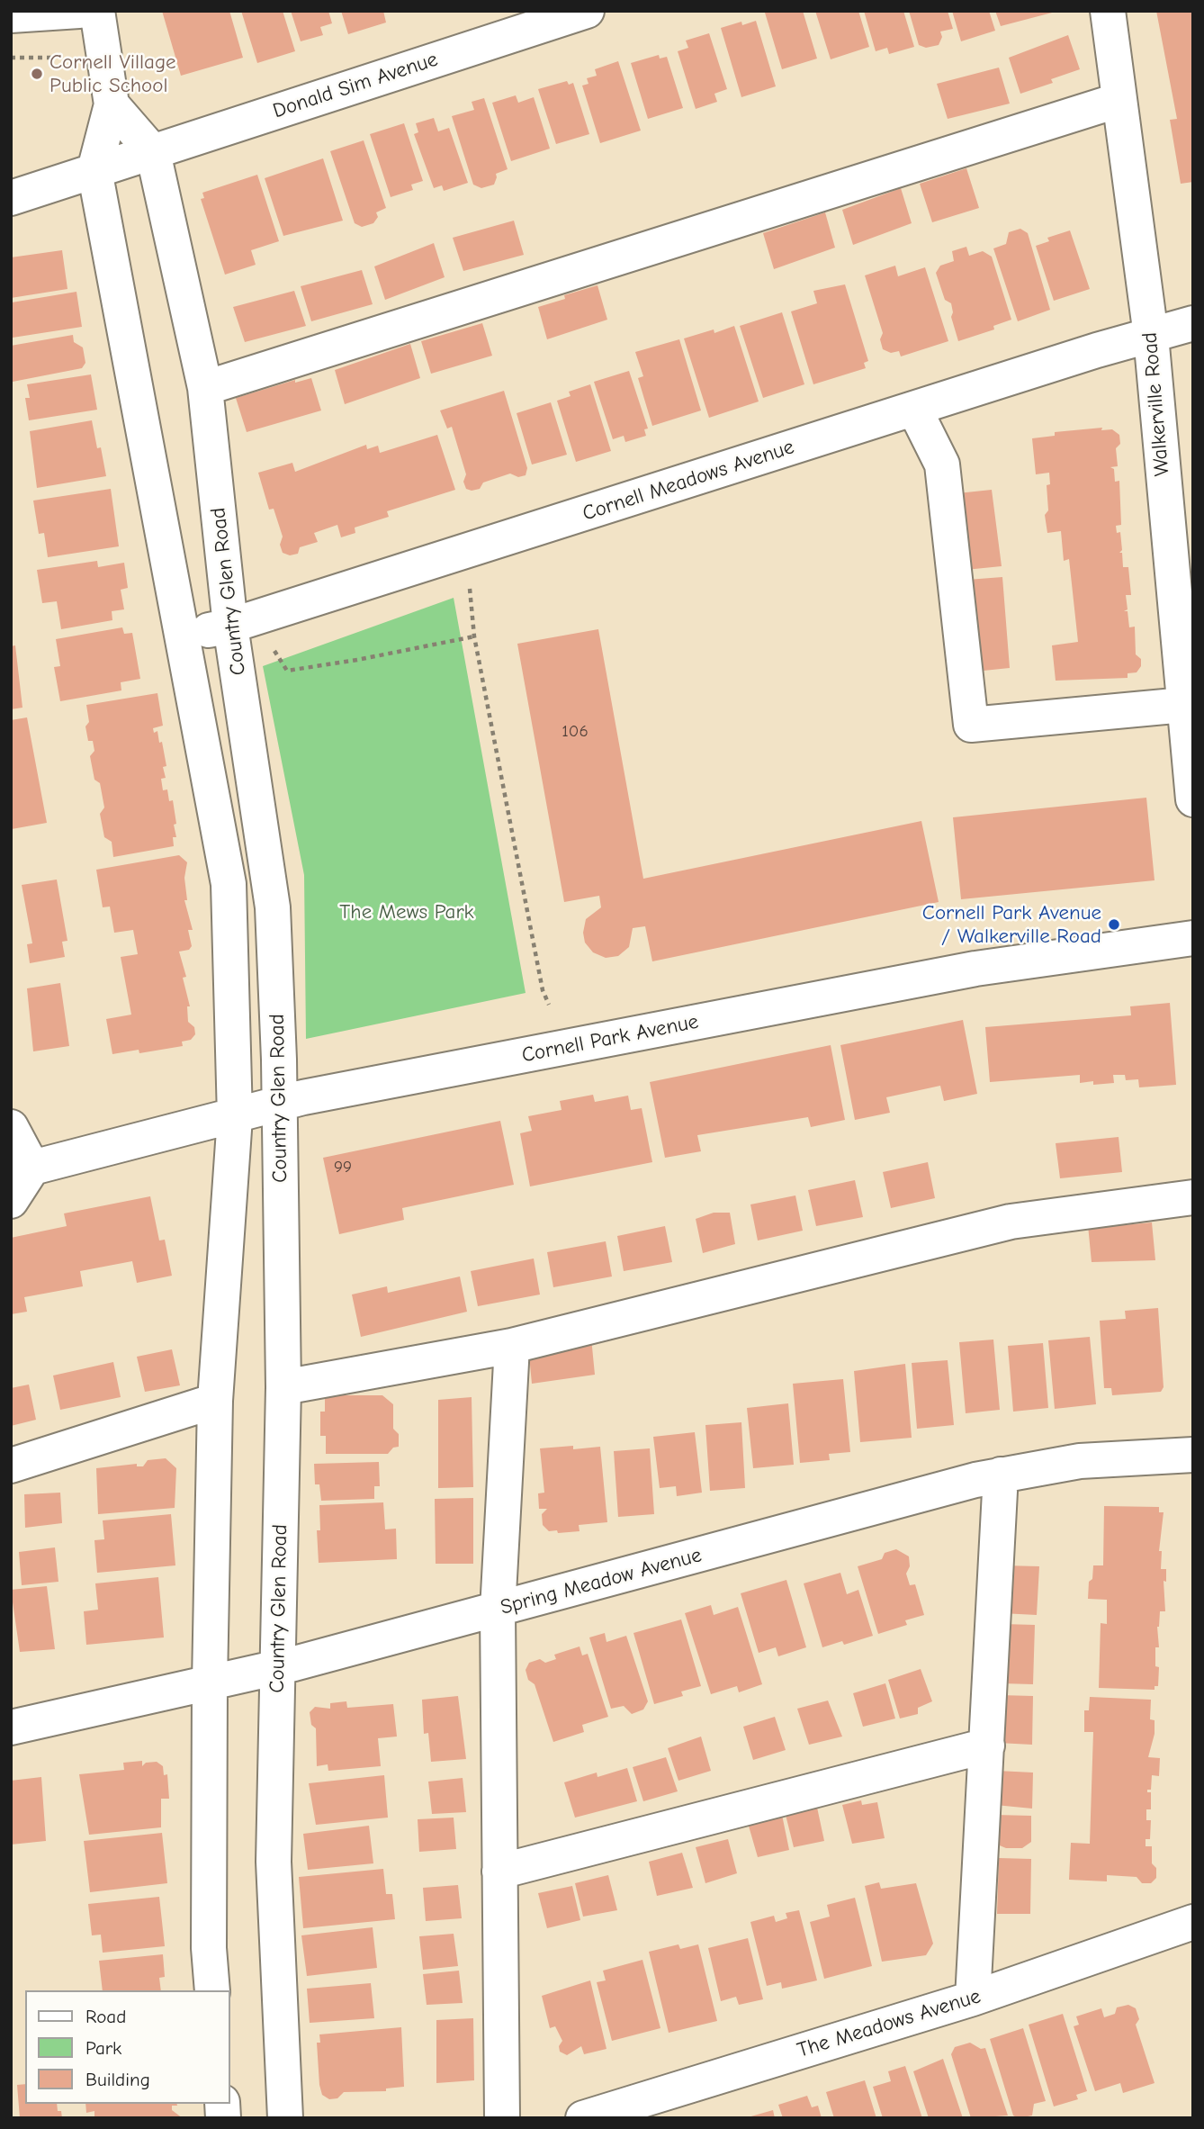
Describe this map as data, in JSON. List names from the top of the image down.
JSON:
{
  "streets": {
    "street": [
      "Donald Sim Avenue",
      "Walkerville Road",
      "Cornell Meadows Avenue",
      "Country Glen Road",
      "Cornell Park Avenue",
      "Spring Meadow Avenue",
      "The Meadows Avenue"
    ]
  },
  "crossings": [
    ["Donald Sim Avenue", "Country Glen Road"],
    ["Walkerville Road", "Cornell Meadows Avenue"],
    ["Cornell Meadows Avenue", "Country Glen Road"],
    ["Country Glen Road", "Cornell Park Avenue"],
    ["Country Glen Road", "Spring Meadow Avenue"]
  ],
  "parks": ["The Mews Park"],
  "places": ["Cornell Village Public School", "Cornell Park Avenue / Walkerville Road"],
  "house_numbers": ["106", "99"],
  "legend": ["Road", "Park", "Building"]
}
